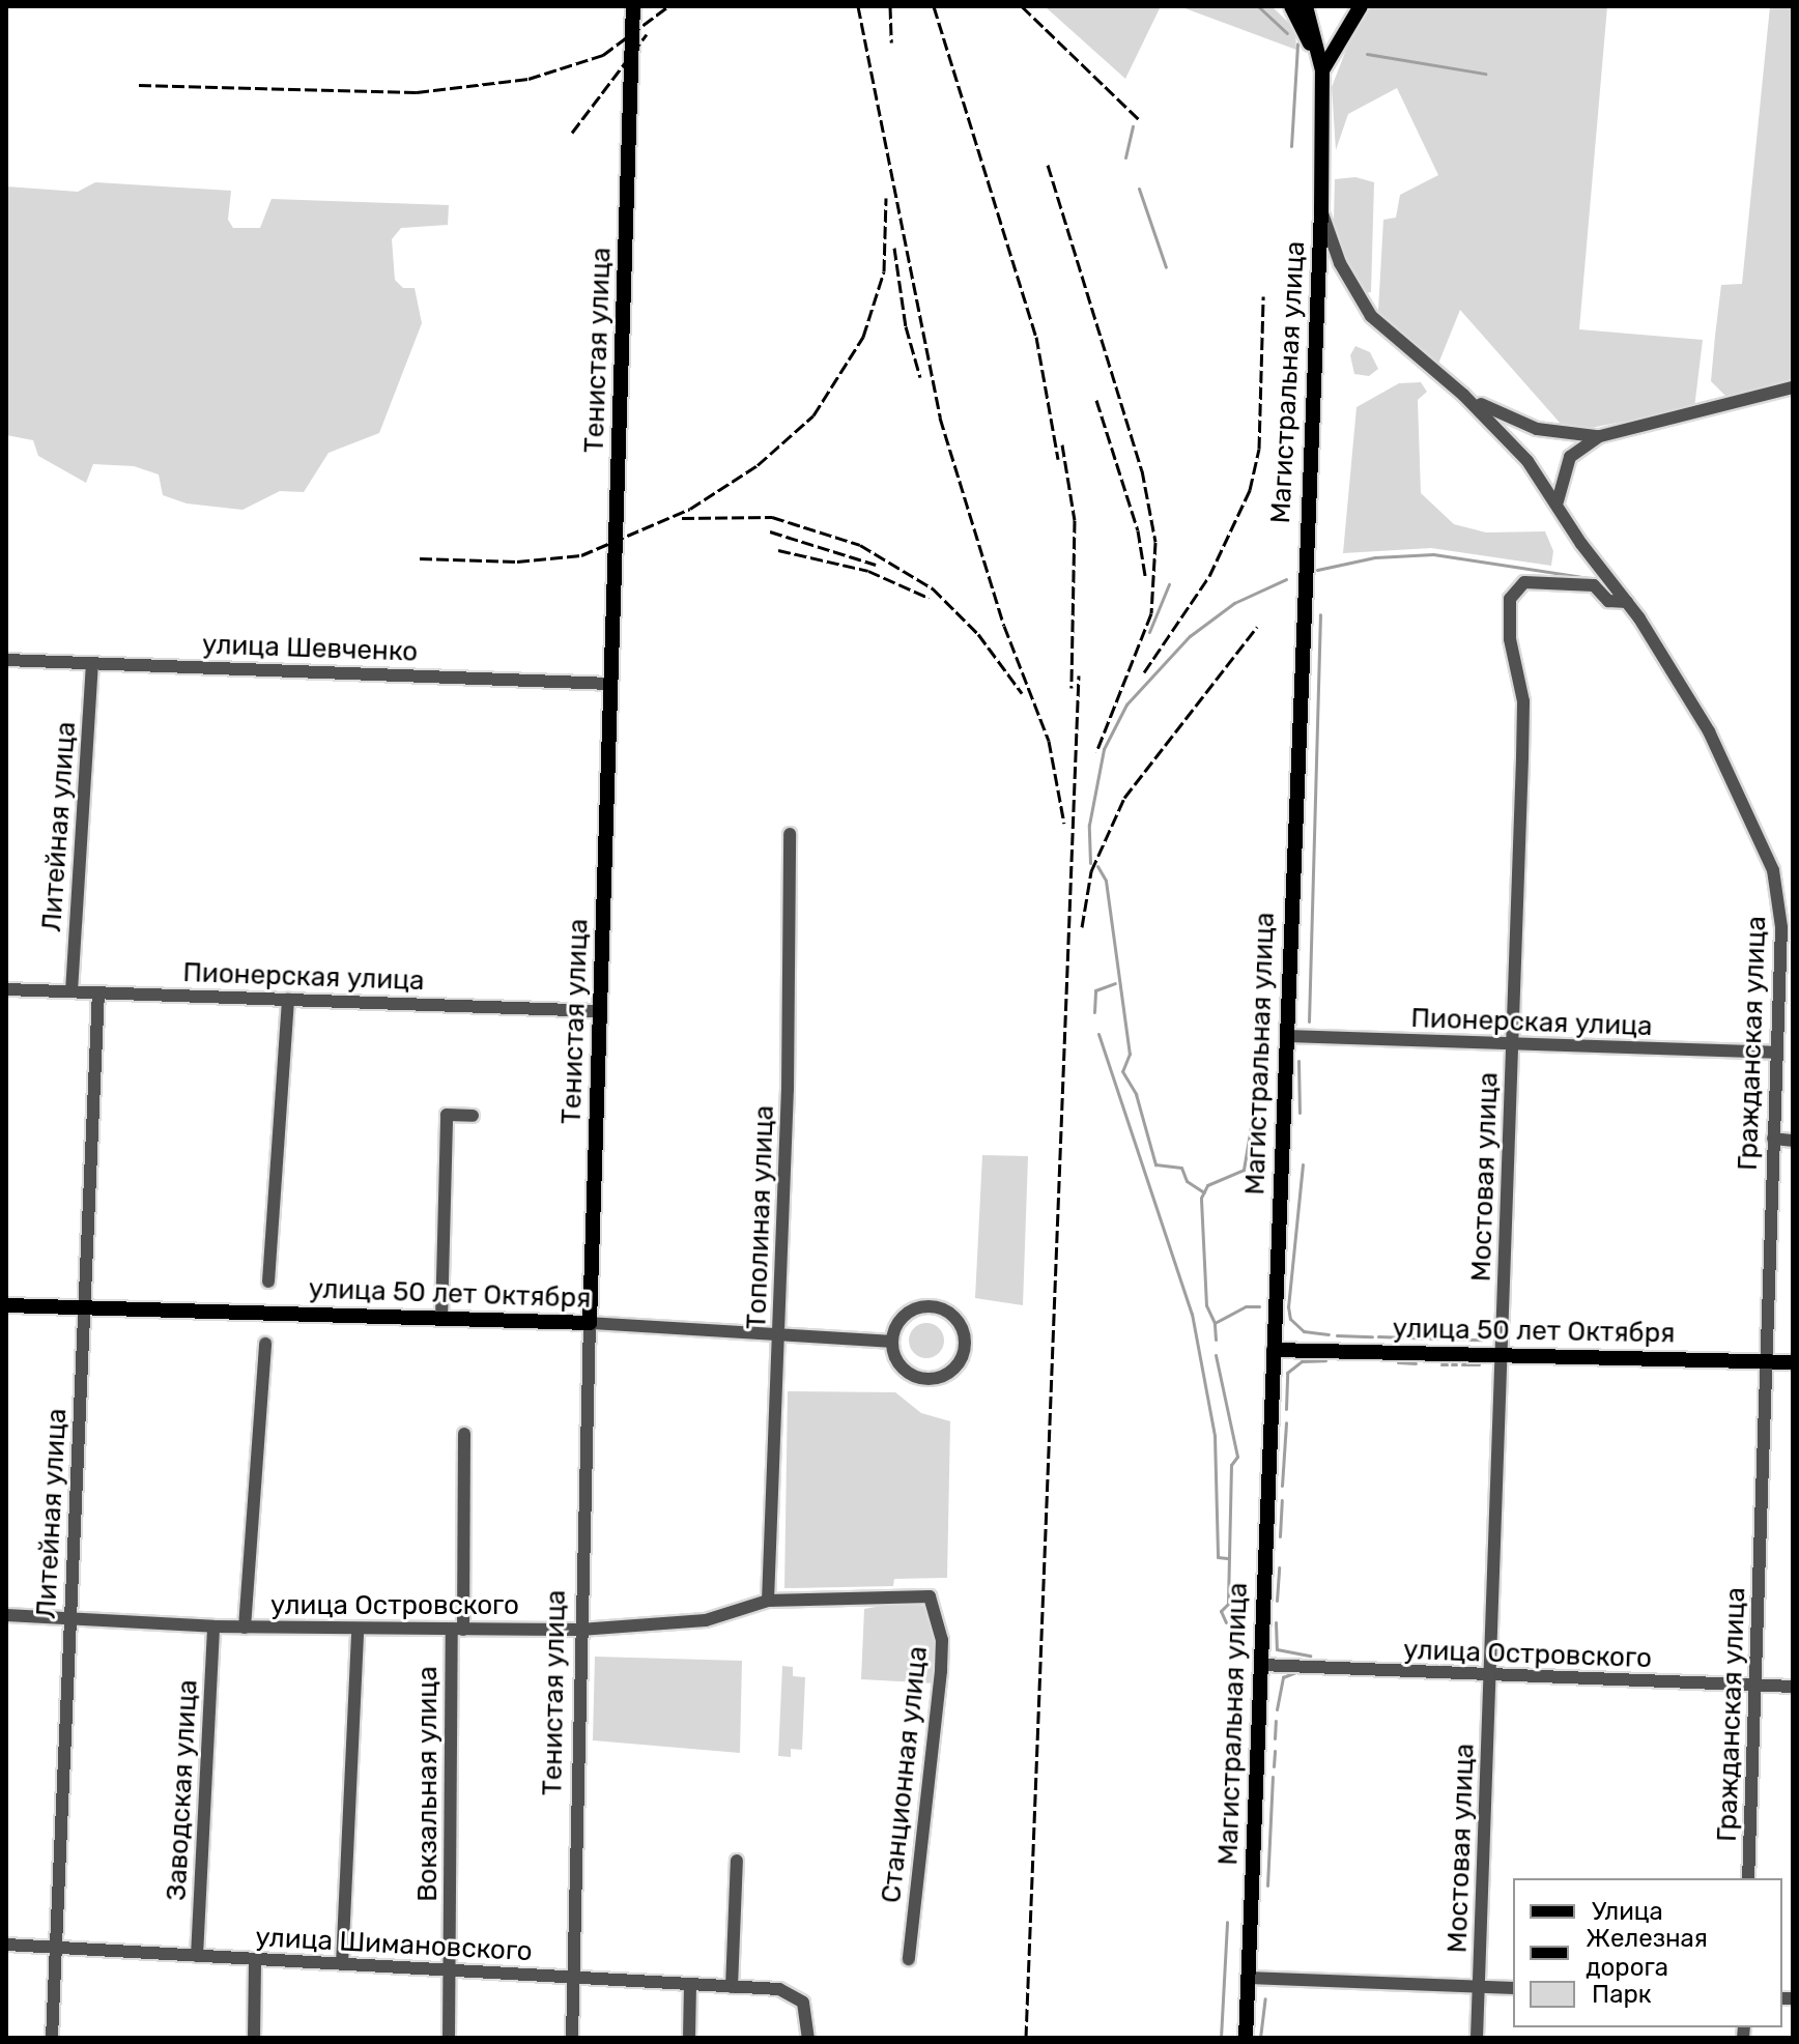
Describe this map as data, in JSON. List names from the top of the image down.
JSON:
{
  "streets": {
    "main road": ["Тенистая улица", "Магистральная улица", "улица 50 лет Октября"],
    "street": [
      "улица Шевченко",
      "Литейная улица",
      "Пионерская улица",
      "Гражданская улица",
      "Мостовая улица",
      "Тополиная улица",
      "улица Островского",
      "Станционная улица",
      "Вокзальная улица",
      "Заводская улица",
      "улица Шимановского"
    ]
  },
  "crossings": [
    ["Тенистая улица", "улица Шевченко"],
    ["Тенистая улица", "Пионерская улица"],
    ["Тенистая улица", "улица 50 лет Октября"],
    ["Тенистая улица", "улица Островского"],
    ["Тенистая улица", "улица Шимановского"],
    ["Магистральная улица", "Пионерская улица"],
    ["Магистральная улица", "Гражданская улица"],
    ["Магистральная улица", "улица 50 лет Октября"],
    ["Магистральная улица", "улица Островского"],
    ["улица Шевченко", "Литейная улица"],
    ["Литейная улица", "Пионерская улица"],
    ["Литейная улица", "улица 50 лет Октября"],
    ["Литейная улица", "улица Островского"],
    ["Литейная улица", "улица Шимановского"],
    ["Пионерская улица", "Гражданская улица"],
    ["Пионерская улица", "Мостовая улица"],
    ["Гражданская улица", "Мостовая улица"],
    ["Гражданская улица", "улица 50 лет Октября"],
    ["Гражданская улица", "улица Островского"],
    ["Мостовая улица", "улица 50 лет Октября"],
    ["Мостовая улица", "улица Островского"],
    ["Тополиная улица", "улица 50 лет Октября"],
    ["Тополиная улица", "улица Островского"],
    ["улица Островского", "Станционная улица"],
    ["улица Островского", "Вокзальная улица"],
    ["улица Островского", "Заводская улица"],
    ["Вокзальная улица", "улица Шимановского"],
    ["Заводская улица", "улица Шимановского"]
  ],
  "legend": ["Улица", "Железная дорога", "Парк"]
}
